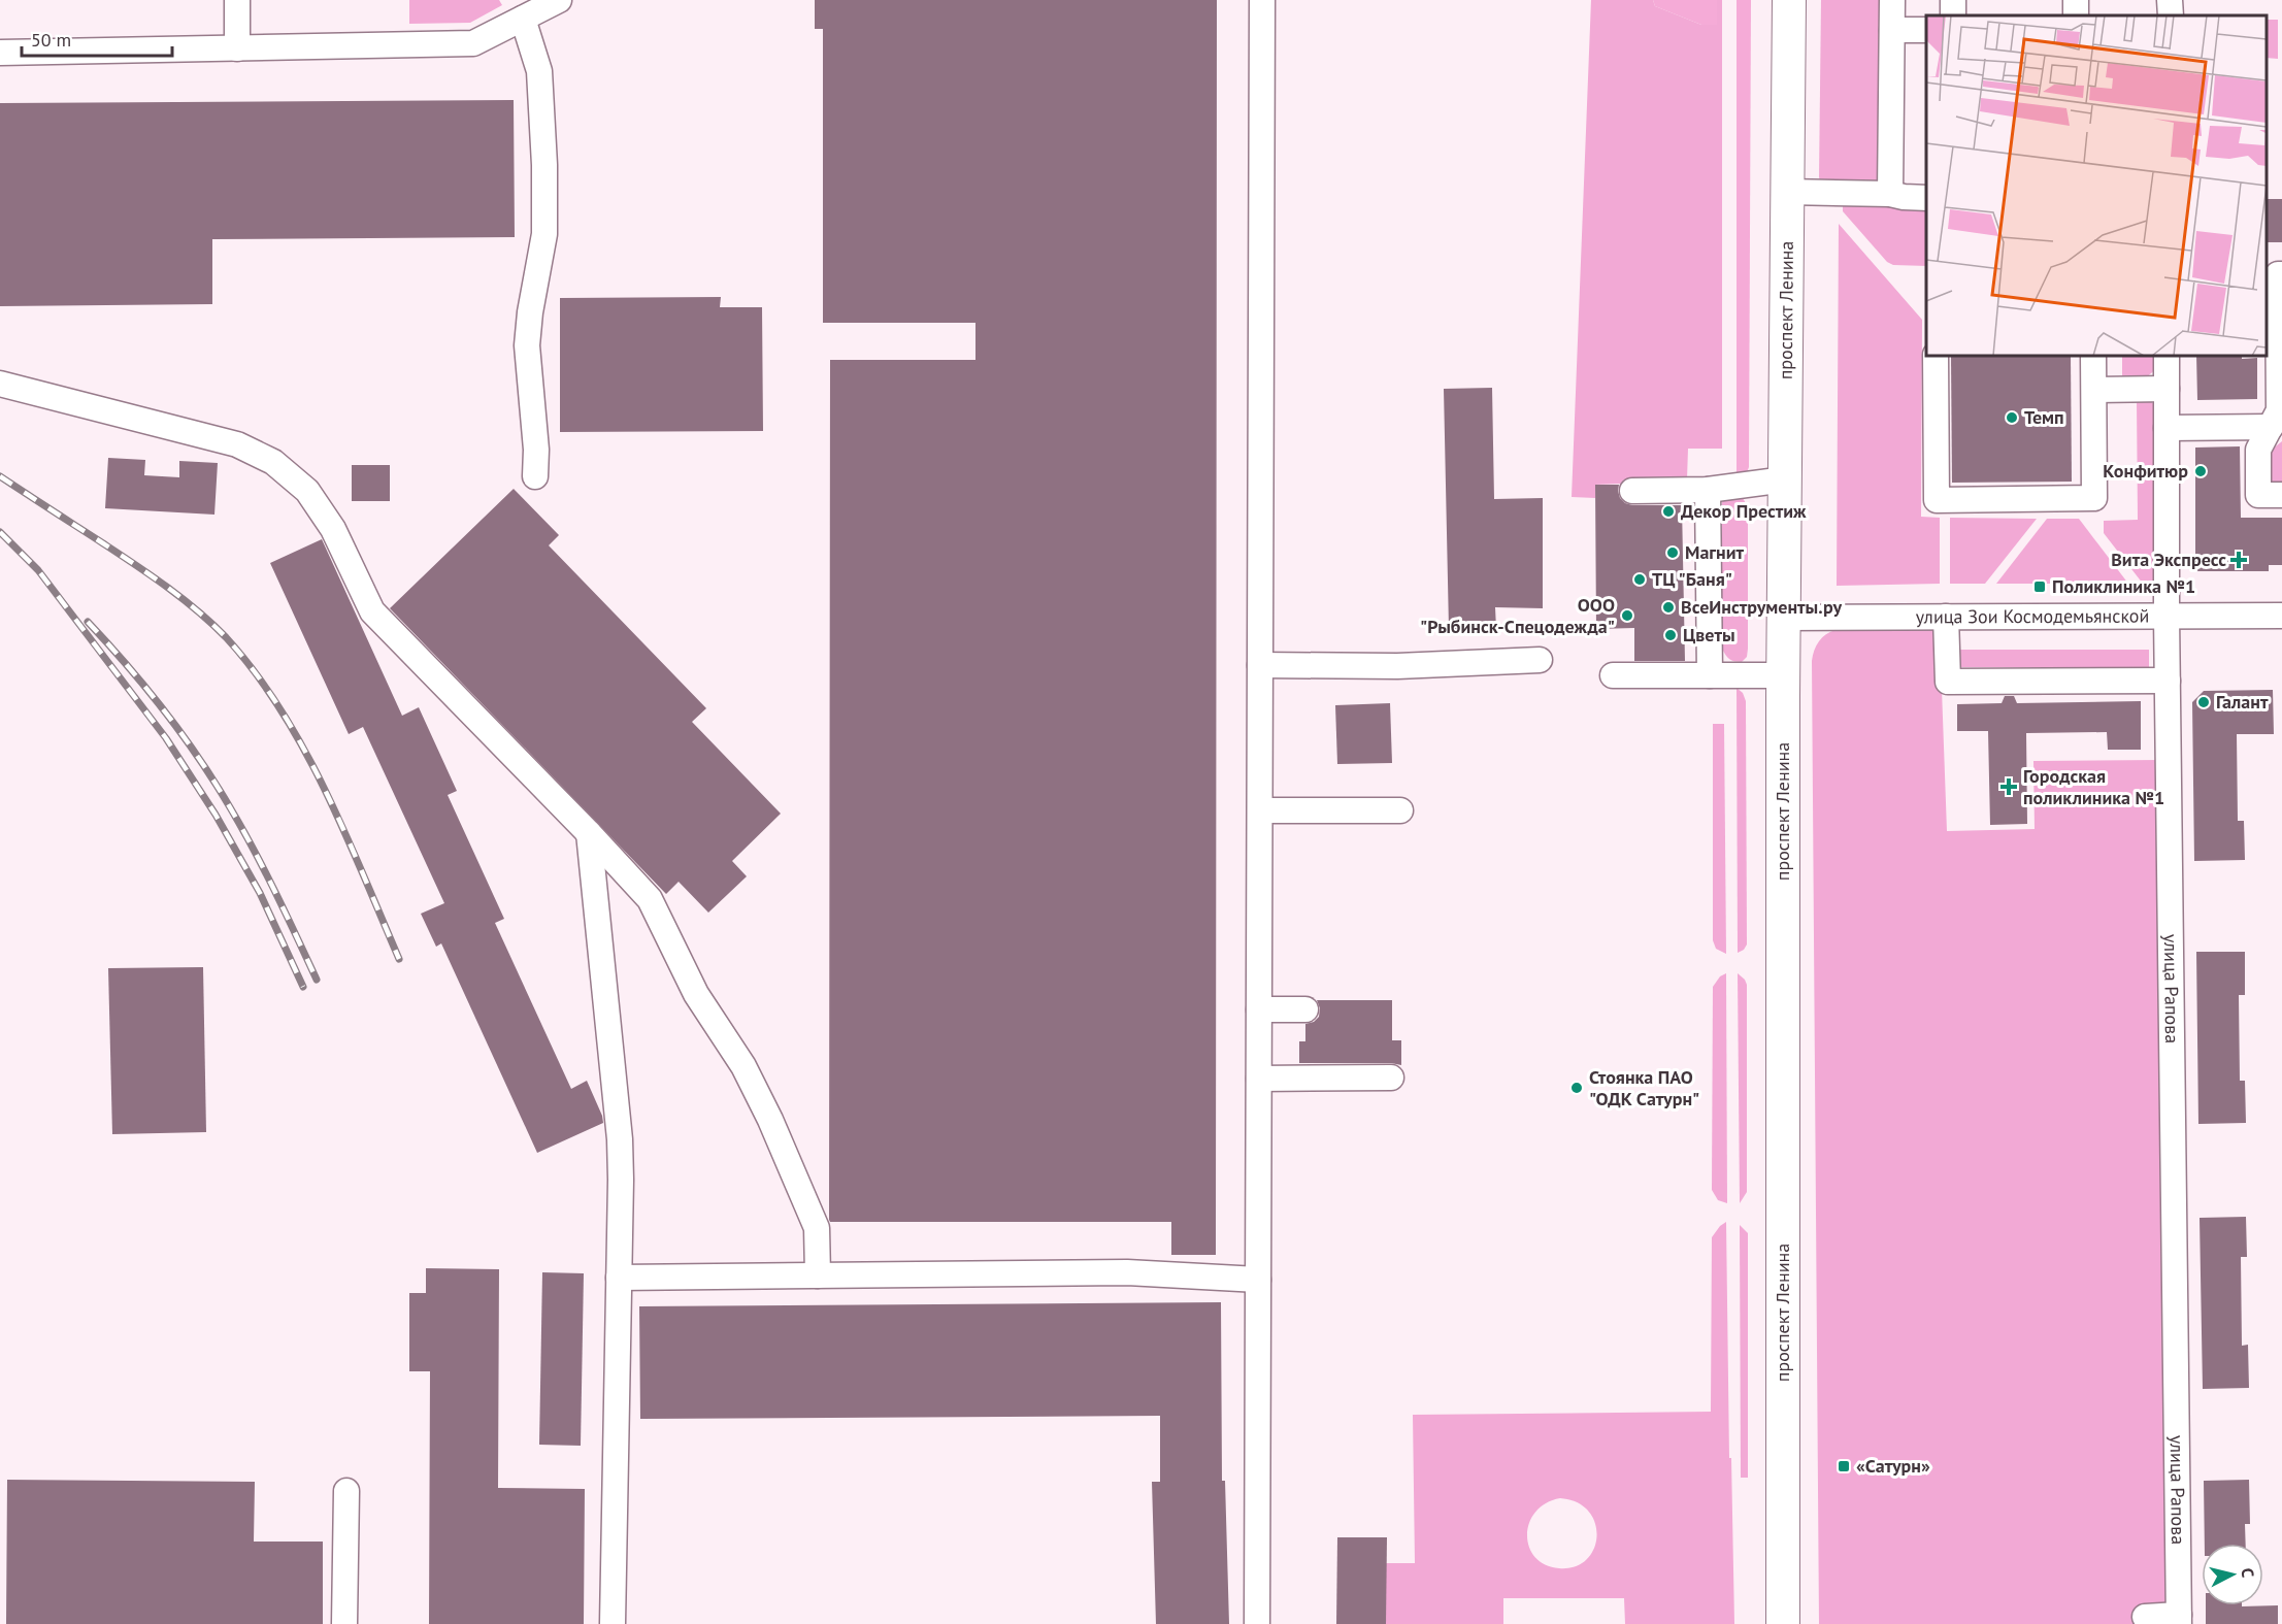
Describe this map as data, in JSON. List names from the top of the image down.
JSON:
{
  "streets": {
    "main road": ["проспект Ленина"],
    "street": ["улица Зои Космодемьянской", "улица Рапова"]
  },
  "crossings": [
    ["проспект Ленина", "улица Зои Космодемьянской"],
    ["улица Зои Космодемьянской", "улица Рапова"]
  ],
  "places": {
    "other": [
      "Темп",
      "Конфитюр",
      "Декор Престиж",
      "Магнит",
      "ТЦ \"Баня\"",
      "ВсеИнструменты.ру",
      "ООО \"Рыбинск-Спецодежда\"",
      "Цветы",
      "Галант",
      "Стоянка ПАО \"ОДК Сатурн\""
    ],
    "health": ["Вита Экспресс", "Городская поликлиника №1"],
    "transit": ["Поликлиника №1", "«Сатурн»"]
  },
  "scale_bar": "50 m",
  "north": "right"
}
